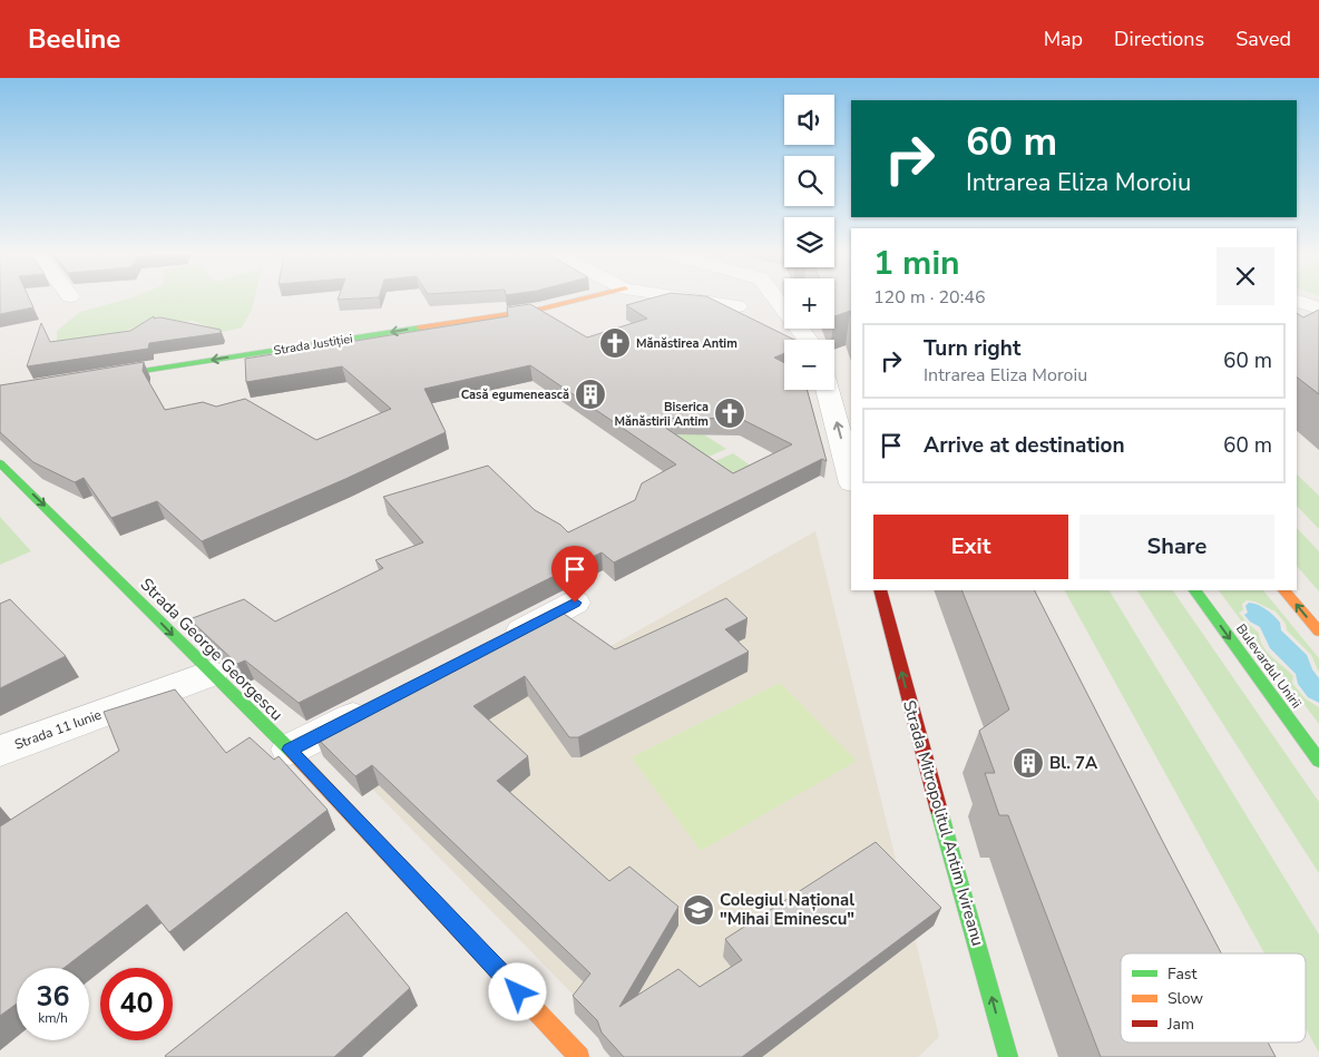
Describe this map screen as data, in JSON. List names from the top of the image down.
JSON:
{
  "streets": {
    "street": [
      "Strada Justiției",
      "Strada George Georgescu",
      "Bulevardul Unirii",
      "Strada 11 Iunie",
      "Strada Mitropolitul Antim Ivireanu"
    ]
  },
  "crossings": [
    ["Strada George Georgescu", "Strada 11 Iunie"]
  ],
  "one_way": [
    "Strada Justiției",
    "Strada George Georgescu",
    "Bulevardul Unirii",
    "Strada Mitropolitul Antim Ivireanu"
  ],
  "places": {
    "church": ["Mănăstirea Antim", "Biserica Mănăstirii Antim"],
    "building": ["Casă egumenească", "Bl. 7A"],
    "school or university": ["Colegiul Național \"Mihai Eminescu\""]
  },
  "legend": ["Fast", "Slow", "Jam"],
  "page": {
    "header": "Beeline",
    "nav": ["Map", "Directions", "Saved"],
    "map_buttons": ["+", "−"],
    "turn": ["60 m", "Intrarea Eliza Moroiu"],
    "heading": ["1 min", "120 m · 20:46"],
    "list": [
      {
        "name": "Turn right",
        "note": "Intrarea Eliza Moroiu",
        "value": "60 m"
      },
      {
        "name": "Arrive at destination",
        "value": "60 m"
      }
    ],
    "buttons": ["Exit", "Share"],
    "speed": "36 km/h",
    "limit": "40"
  }
}
